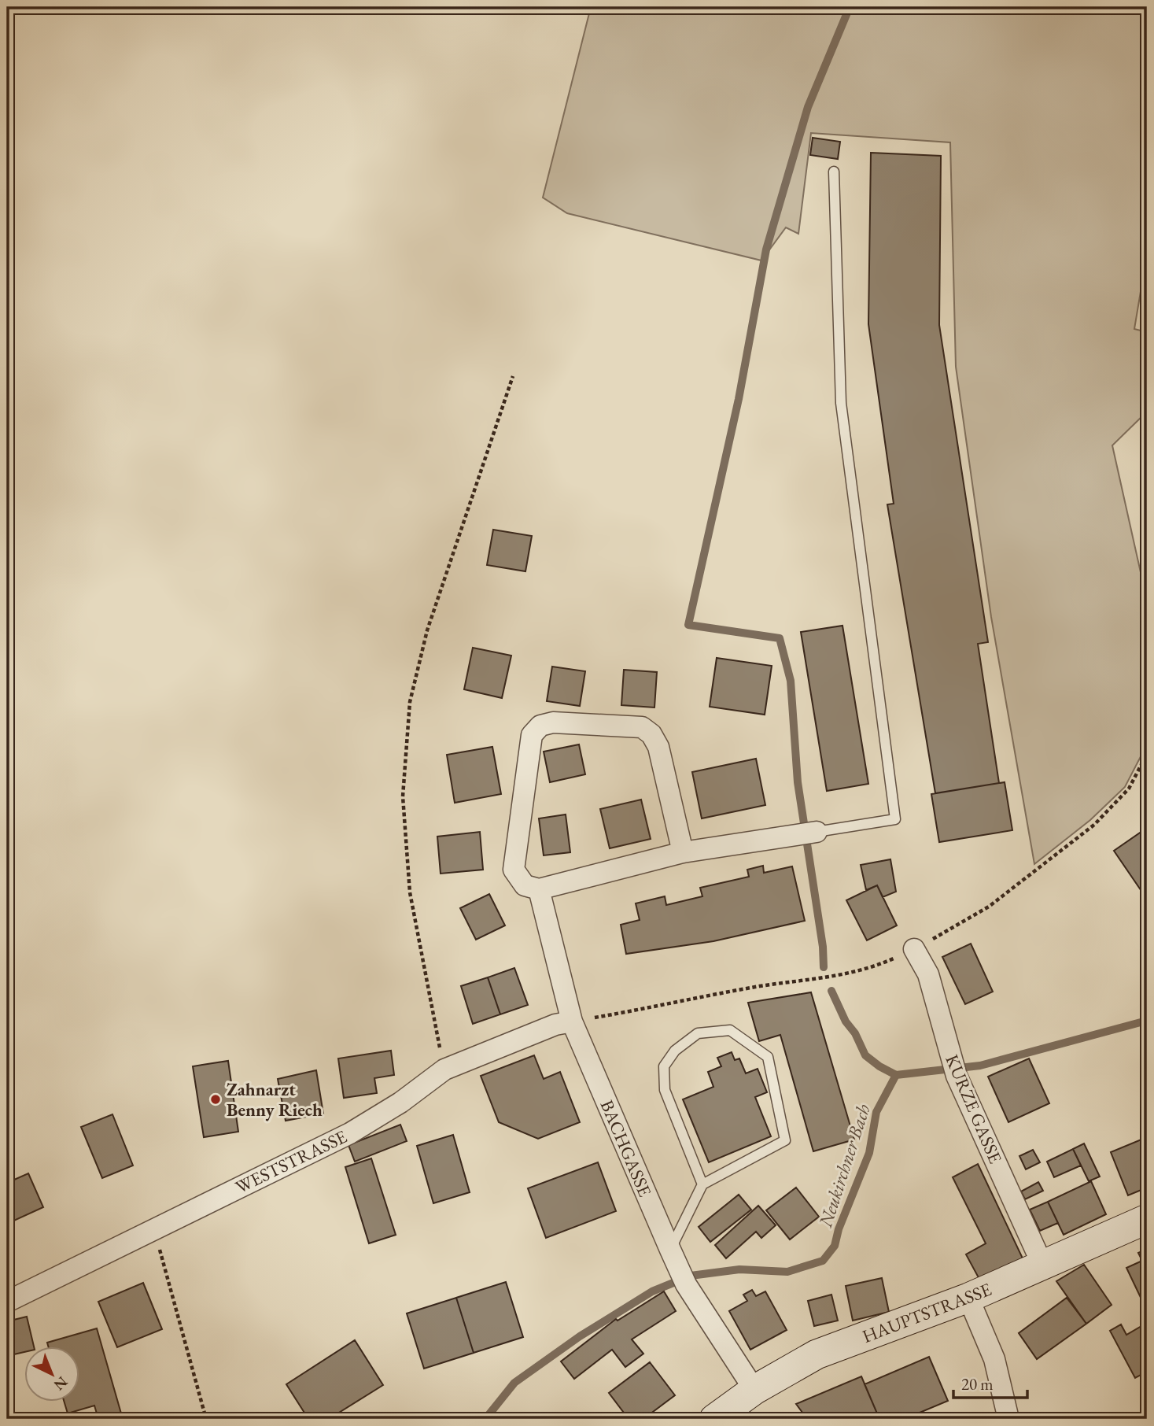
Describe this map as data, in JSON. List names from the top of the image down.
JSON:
{
  "streets": {
    "street": [
      "KURZE GASSE",
      "BACHGASSE",
      "WESTSTRASSE",
      "HAUPTSTRASSE"
    ]
  },
  "crossings": [
    ["KURZE GASSE", "HAUPTSTRASSE"],
    ["BACHGASSE", "WESTSTRASSE"],
    ["BACHGASSE", "HAUPTSTRASSE"]
  ],
  "water": ["Neukirchner Bach"],
  "places": ["Zahnarzt Benny Riech"],
  "scale_bar": "20 m",
  "north": "bottom right"
}
